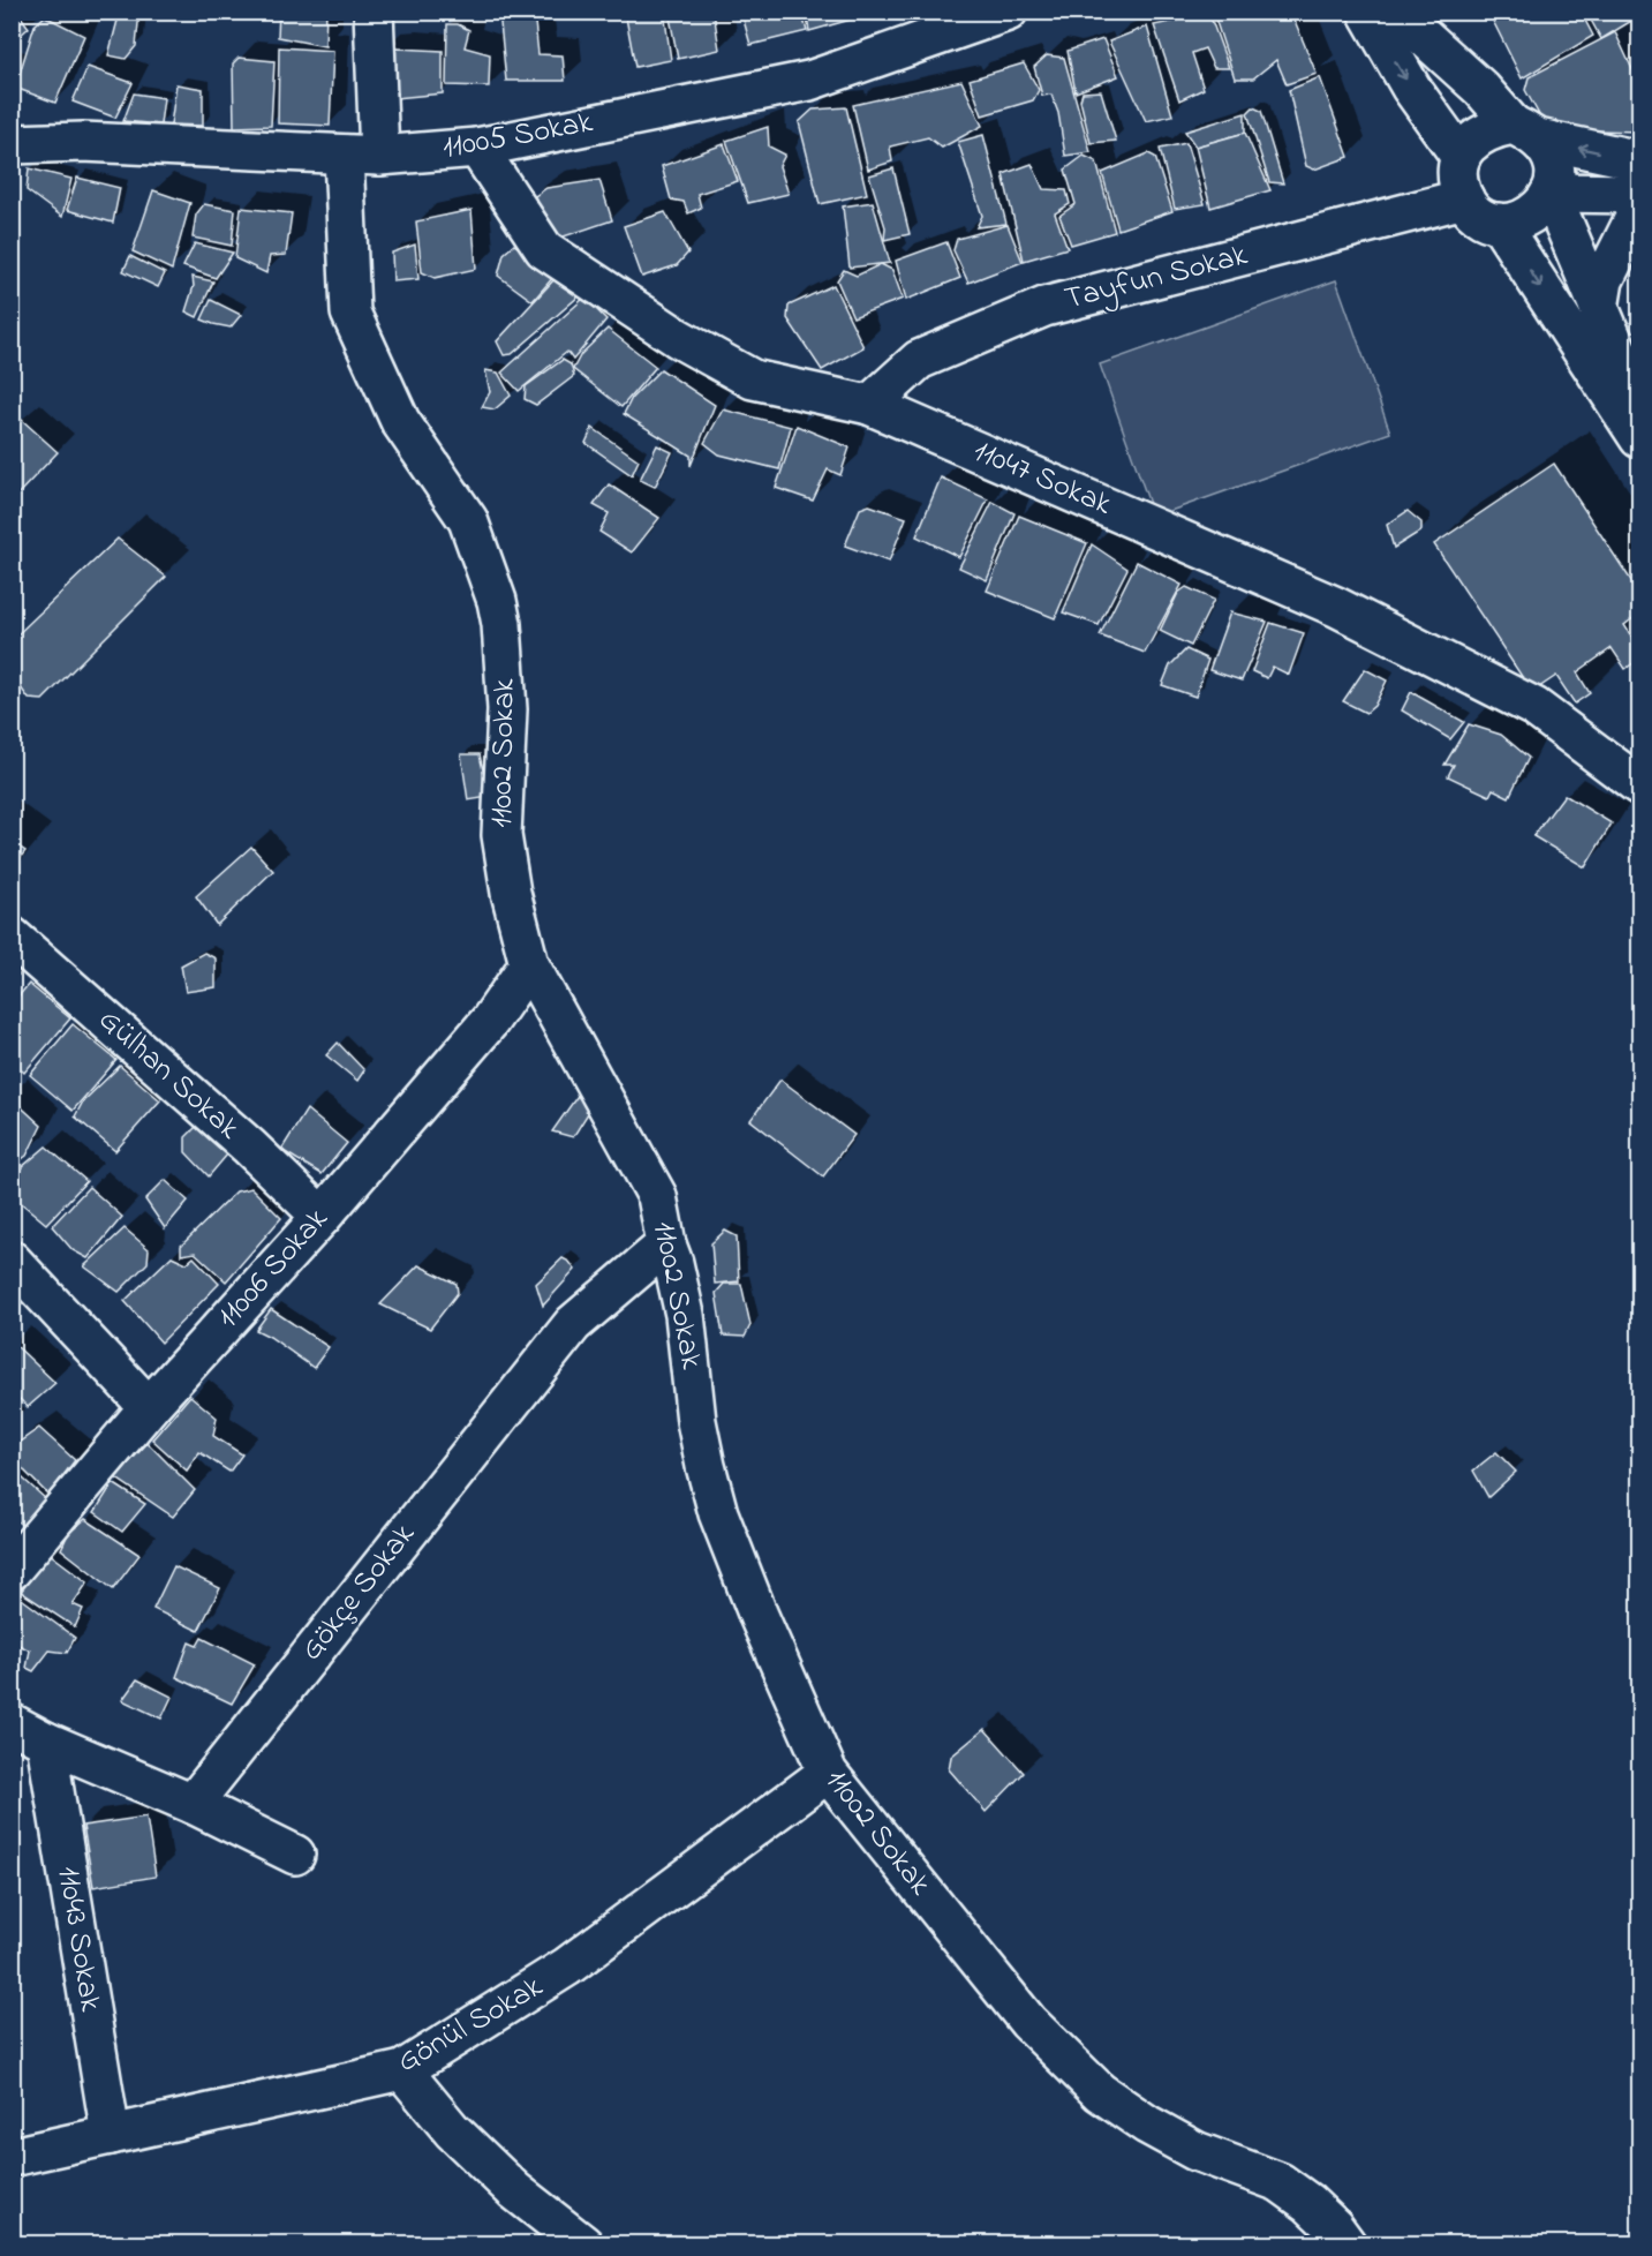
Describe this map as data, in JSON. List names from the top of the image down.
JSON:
{
  "streets": {
    "street": [
      "11005 Sokak",
      "Tayfun Sokak",
      "11047 Sokak",
      "11002 Sokak",
      "Gülhan Sokak",
      "11006 Sokak",
      "Gökçe Sokak",
      "11043 Sokak",
      "Gönül Sokak"
    ]
  },
  "crossings": [
    ["11005 Sokak", "11047 Sokak"],
    ["11005 Sokak", "11002 Sokak"],
    ["Tayfun Sokak", "11047 Sokak"],
    ["11002 Sokak", "11006 Sokak"],
    ["11002 Sokak", "Gökçe Sokak"],
    ["11002 Sokak", "Gönül Sokak"],
    ["Gülhan Sokak", "11006 Sokak"],
    ["11043 Sokak", "Gönül Sokak"]
  ]
}
